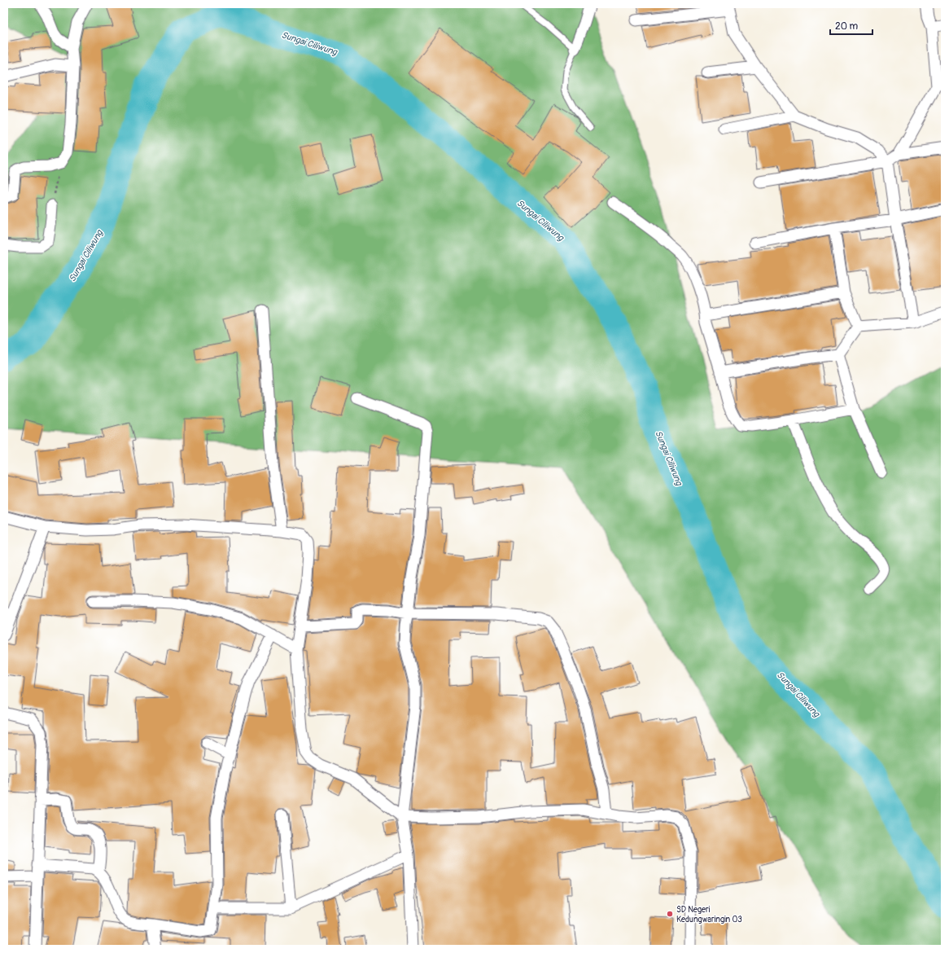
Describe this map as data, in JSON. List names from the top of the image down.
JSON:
{
  "water": ["Sungai Ciliwung"],
  "places": ["SD Negeri Kedungwaringin 03"],
  "scale_bar": "20 m"
}
